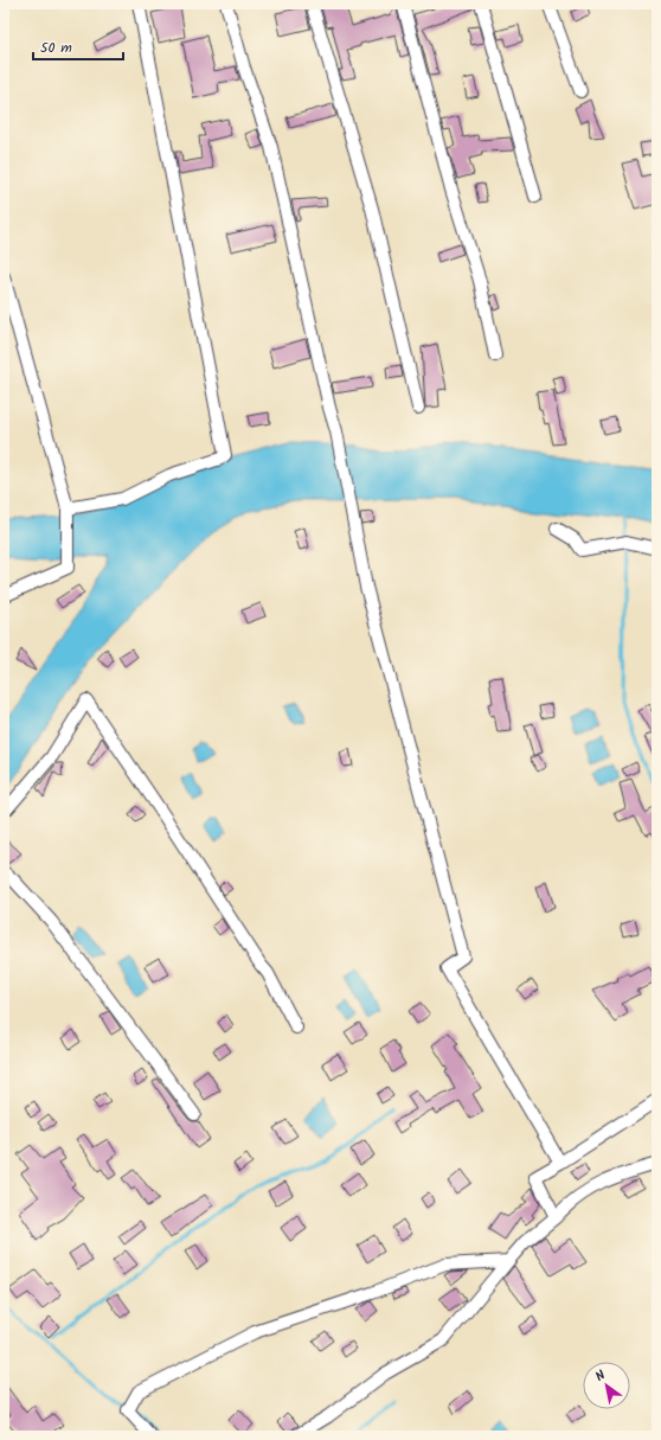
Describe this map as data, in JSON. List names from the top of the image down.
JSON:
{
  "scale_bar": "50 m",
  "north": "top left"
}
